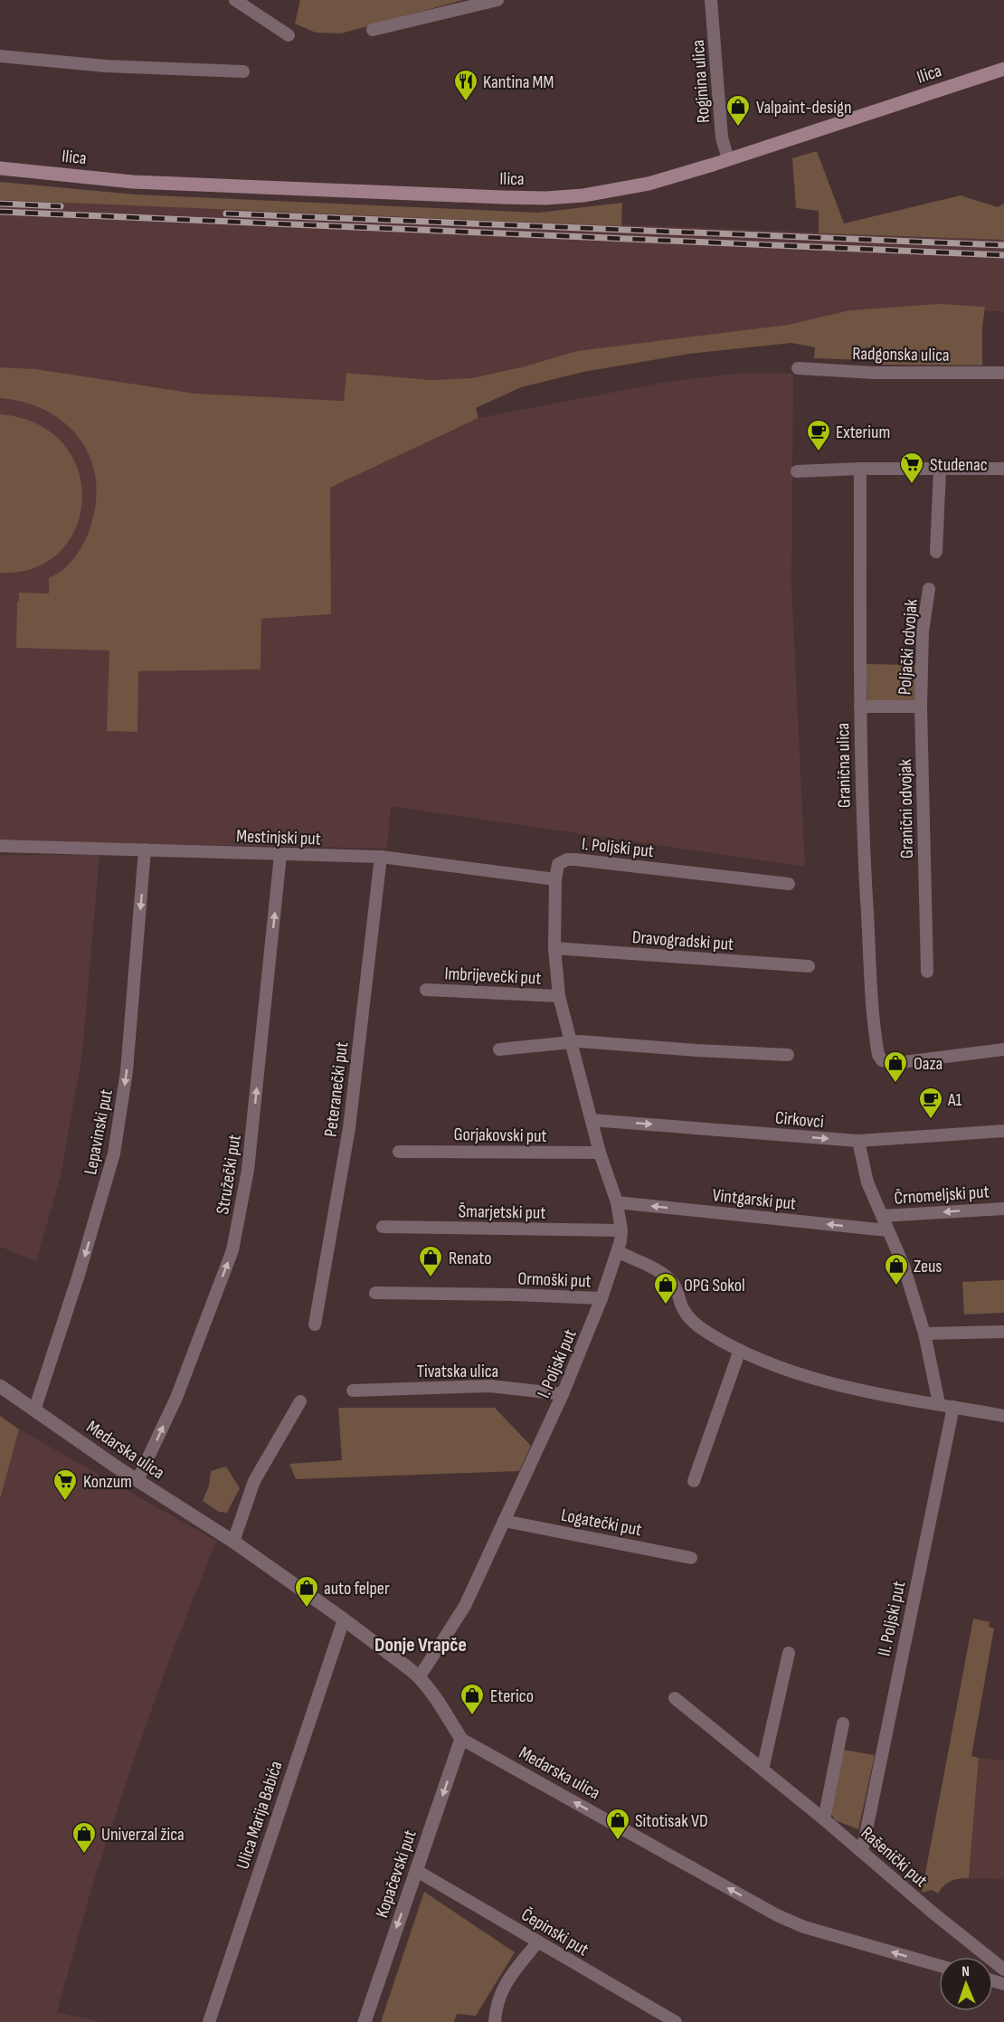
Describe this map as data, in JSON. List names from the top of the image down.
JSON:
{
  "streets": {
    "main road": ["Ilica"],
    "street": [
      "Roginina ulica",
      "Radgonska ulica",
      "Poljački odvojak",
      "Granična ulica",
      "Granični odvojak",
      "Mestinjski put",
      "I. Poljski put",
      "Dravogradski put",
      "Imbrijevečki put",
      "Peteranečki put",
      "Cirkovci",
      "Lepavinski put",
      "Gorjakovski put",
      "Stružečki put",
      "Črnomeljski put",
      "Vintgarski put",
      "Šmarjetski put",
      "Ormoški put",
      "Tivatska ulica",
      "Medarska ulica",
      "Logatečki put",
      "II. Poljski put",
      "Ulica Marija Babića",
      "Rašenički put",
      "Kopačevski put",
      "Čepinski put"
    ]
  },
  "crossings": [
    ["Ilica", "Roginina ulica"],
    ["Poljački odvojak", "Granični odvojak"],
    ["Mestinjski put", "I. Poljski put"],
    ["Mestinjski put", "Peteranečki put"],
    ["Mestinjski put", "Lepavinski put"],
    ["Mestinjski put", "Stružečki put"],
    ["I. Poljski put", "Dravogradski put"],
    ["I. Poljski put", "Imbrijevečki put"],
    ["I. Poljski put", "Cirkovci"],
    ["I. Poljski put", "Gorjakovski put"],
    ["I. Poljski put", "Vintgarski put"],
    ["I. Poljski put", "Šmarjetski put"],
    ["I. Poljski put", "Ormoški put"],
    ["I. Poljski put", "Tivatska ulica"],
    ["I. Poljski put", "Medarska ulica"],
    ["I. Poljski put", "Logatečki put"],
    ["Lepavinski put", "Medarska ulica"],
    ["Stružečki put", "Medarska ulica"],
    ["Medarska ulica", "Ulica Marija Babića"],
    ["Medarska ulica", "Kopačevski put"],
    ["II. Poljski put", "Rašenički put"],
    ["Kopačevski put", "Čepinski put"]
  ],
  "one_way": [
    "Lepavinski put",
    "Stružečki put",
    "Črnomeljski put",
    "Vintgarski put",
    "Medarska ulica",
    "Kopačevski put"
  ],
  "districts": ["Donje Vrapče"],
  "places": {
    "restaurant": ["Kantina MM"],
    "shop": [
      "Valpaint-design",
      "Oaza",
      "Renato",
      "Zeus",
      "OPG Sokol",
      "auto felper",
      "Eterico",
      "Sitotisak VD",
      "Univerzal žica"
    ],
    "cafe": ["Exterium", "A1"],
    "supermarket": ["Studenac", "Konzum"]
  },
  "north": "top"
}
